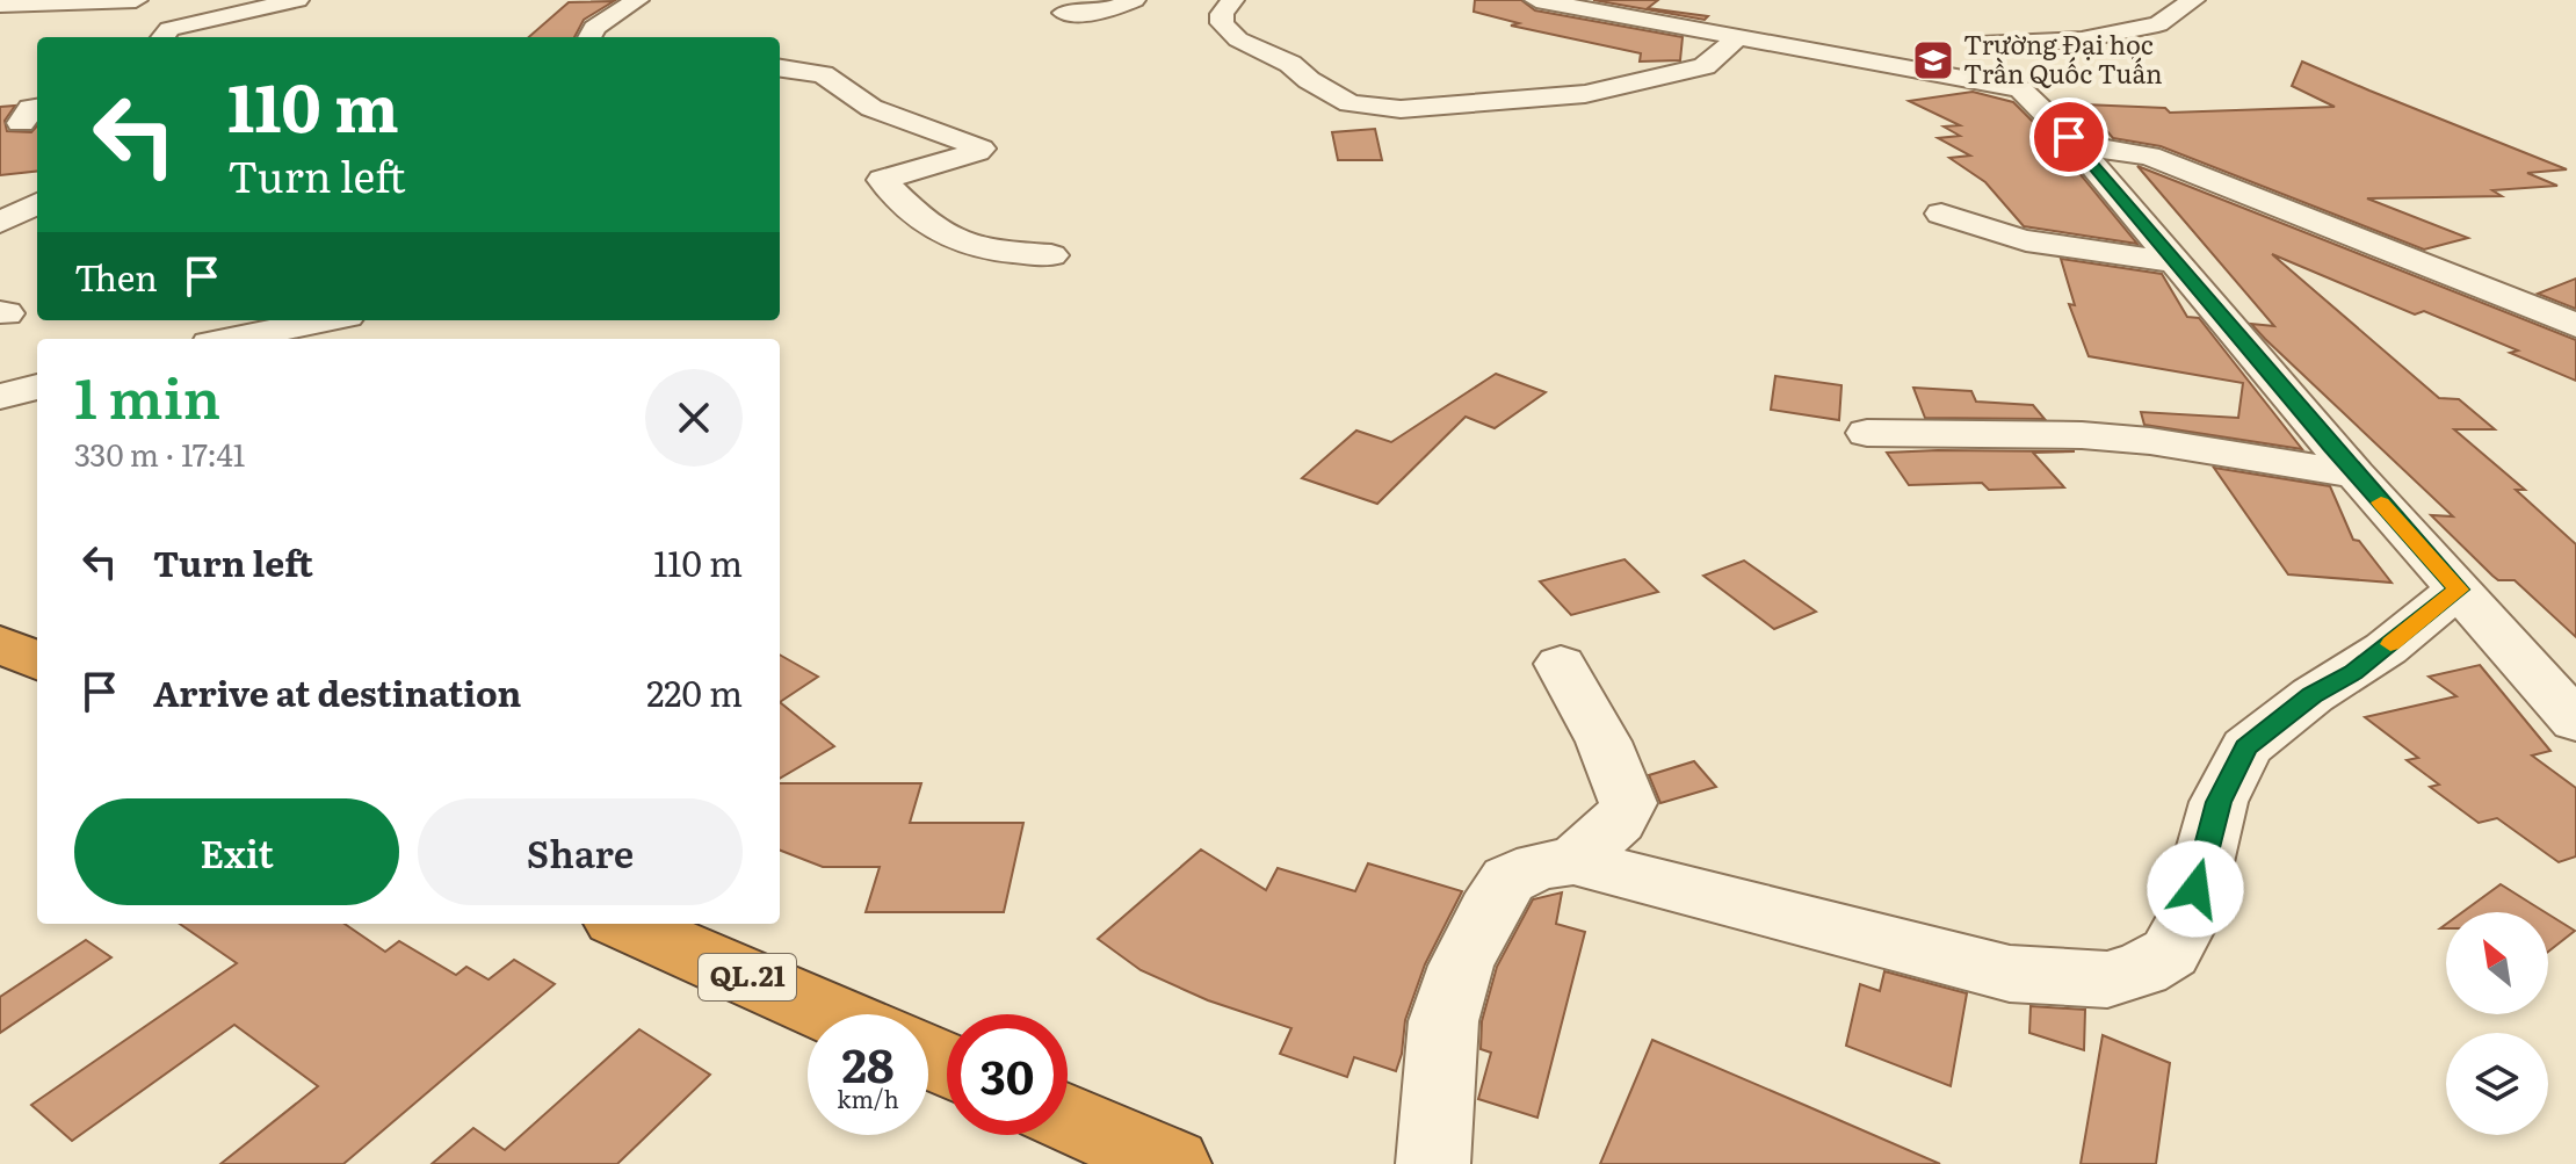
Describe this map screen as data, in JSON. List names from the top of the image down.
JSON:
{
  "streets": {
    "highway": ["QL.21"]
  },
  "places": {
    "school or university": ["Trường Đại học Trần Quốc Tuấn"]
  },
  "north": "top left",
  "page": {
    "turn": ["110 m", "Turn left"],
    "then": "Then",
    "heading": ["1 min", "330 m · 17:41"],
    "list": [
      {
        "name": "Turn left",
        "value": "110 m"
      },
      {
        "name": "Arrive at destination",
        "value": "220 m"
      }
    ],
    "buttons": ["Exit", "Share"],
    "speed": "28 km/h",
    "limit": "30"
  }
}
